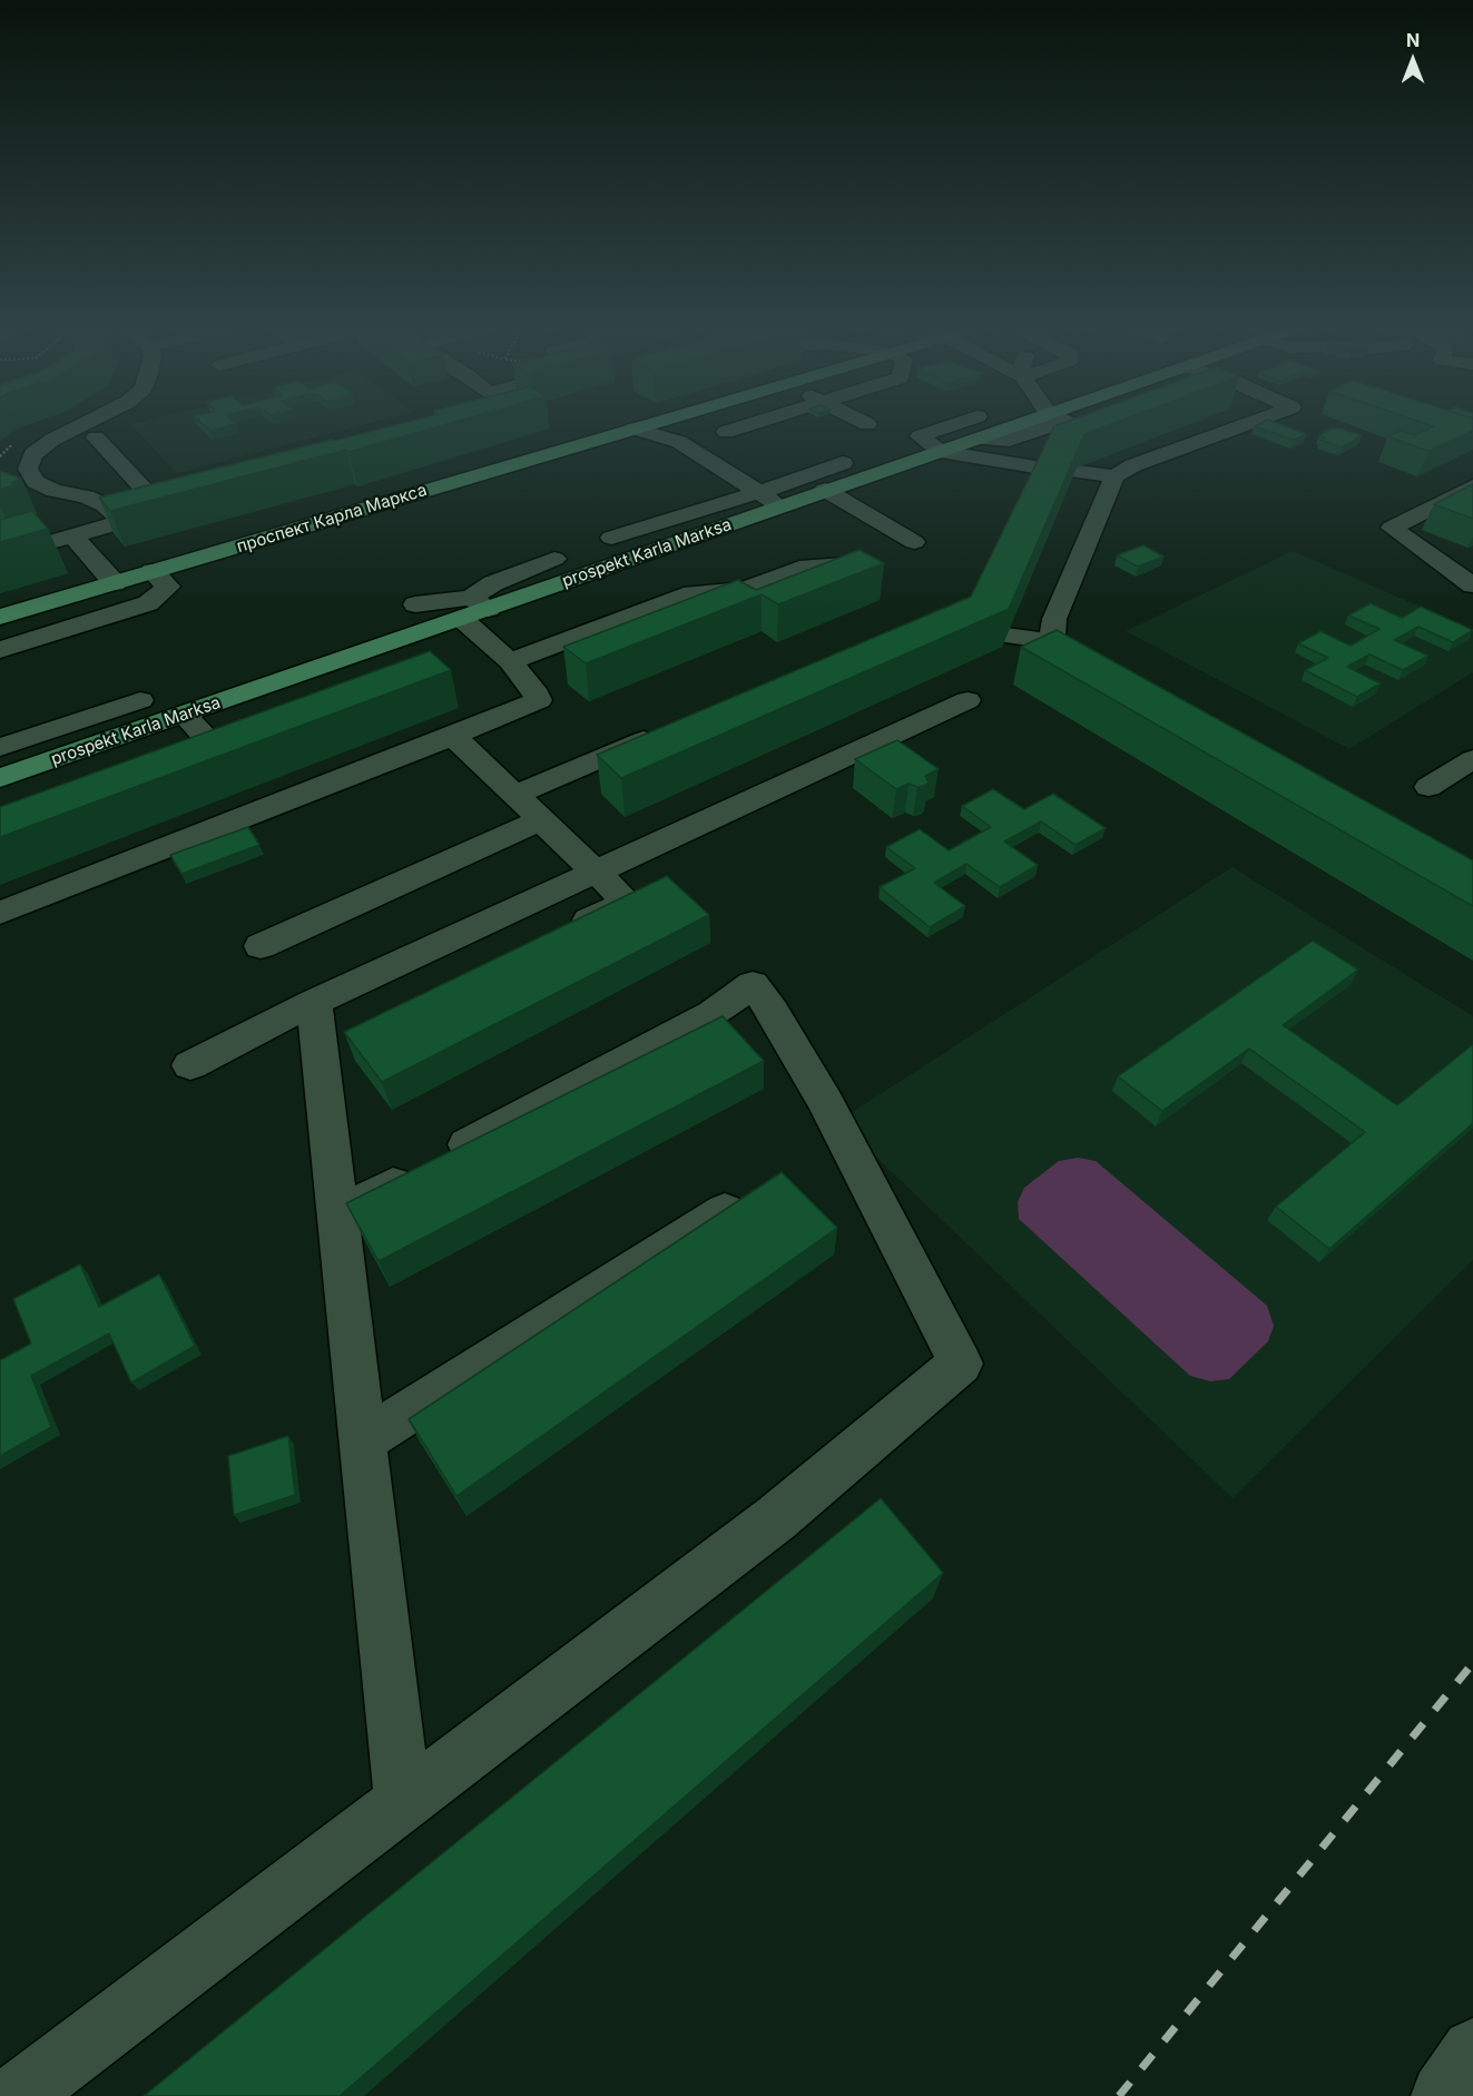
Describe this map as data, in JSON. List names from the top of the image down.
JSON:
{
  "streets": {
    "main road": ["проспект Карла Маркса", "prospekt Karla Marksa"]
  },
  "north": "top"
}
